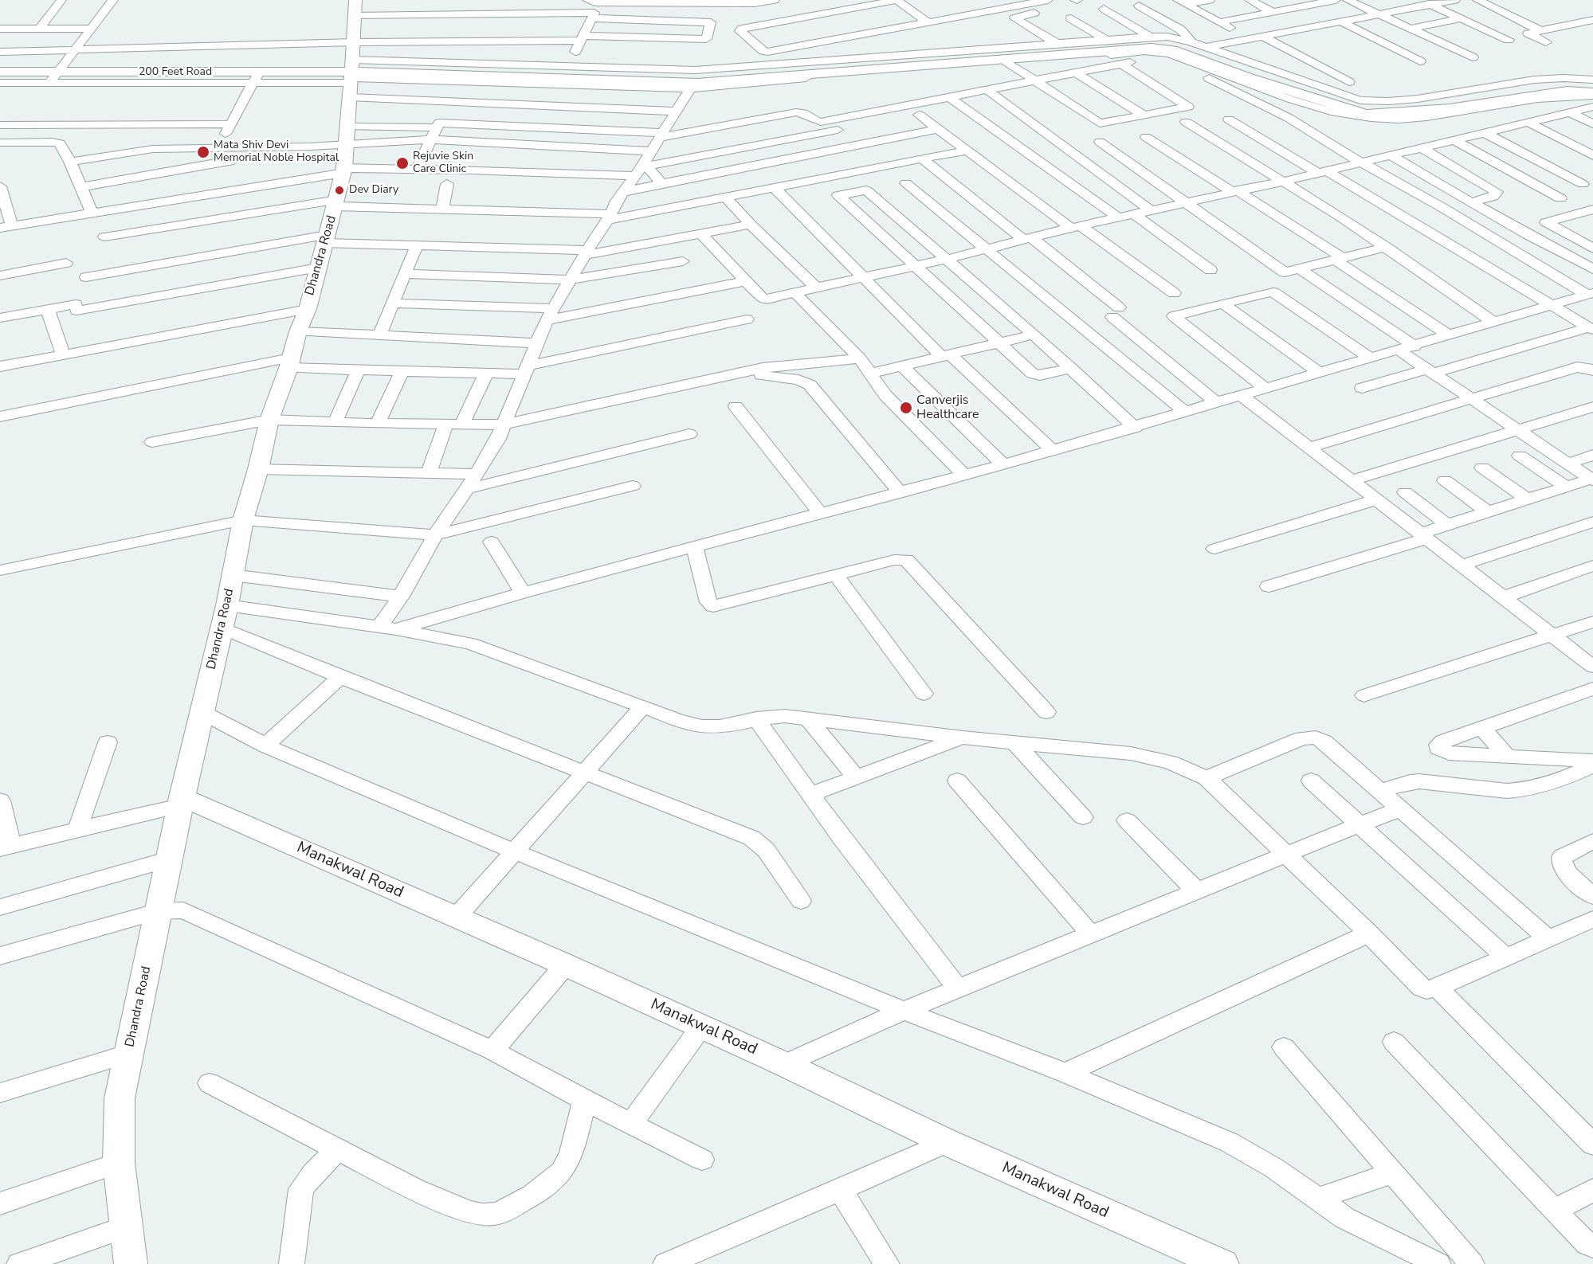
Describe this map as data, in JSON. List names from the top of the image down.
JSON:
{
  "streets": {
    "street": ["200 Feet Road", "Dhandra Road", "Manakwal Road"]
  },
  "crossings": [
    ["200 Feet Road", "Dhandra Road"],
    ["Dhandra Road", "Manakwal Road"]
  ],
  "places": [
    "Mata Shiv Devi Memorial Noble Hospital",
    "Rejuvie Skin Care Clinic",
    "Dev Diary",
    "Canverjis Healthcare"
  ]
}
